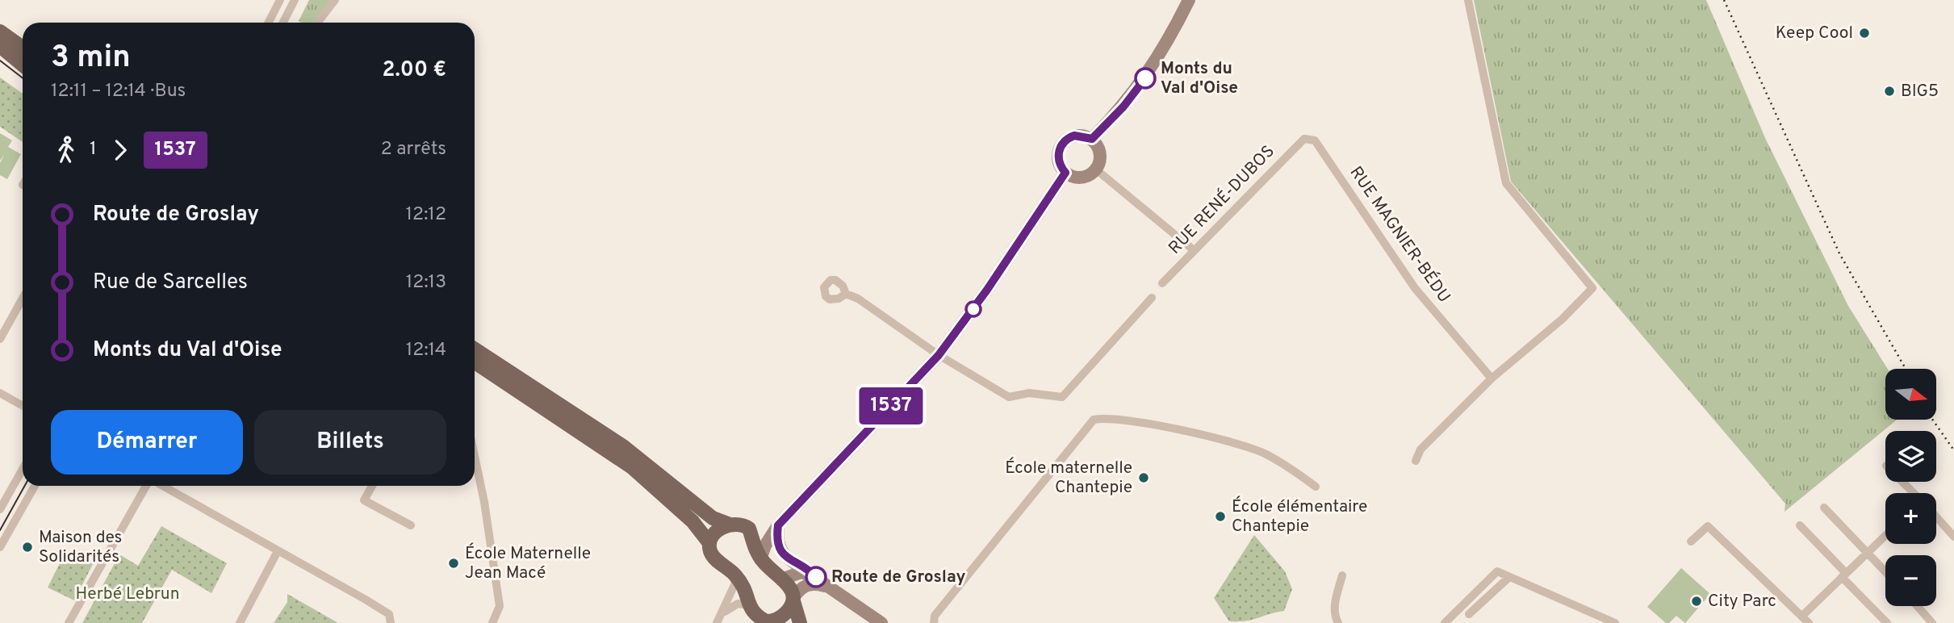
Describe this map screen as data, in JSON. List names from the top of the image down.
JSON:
{
  "streets": {
    "street": ["RUE RENÉ-DUBOS", "RUE MAGNIER-BÉDU"]
  },
  "crossings": [
    ["RUE RENÉ-DUBOS", "RUE MAGNIER-BÉDU"]
  ],
  "parks": ["Herbé Lebrun"],
  "places": [
    "Keep Cool",
    "Monts du Val d'Oise",
    "BIG5",
    "École maternelle Chantepie",
    "École élémentaire Chantepie",
    "Maison des Solidarités",
    "École Maternelle Jean Macé",
    "Route de Groslay",
    "City Parc"
  ],
  "lines": ["bus line 1537"],
  "north": "right",
  "page": {
    "on_map": "1537",
    "heading": ["3 min", "12:11 – 12:14 · Bus", "2.00 €"],
    "legs": ["1", "1537", "2 arrêts"],
    "list": [
      {
        "name": "Route de Groslay",
        "value": "12:12"
      },
      {
        "name": "Rue de Sarcelles",
        "value": "12:13"
      },
      {
        "name": "Monts du Val d'Oise",
        "value": "12:14"
      }
    ],
    "map_buttons": ["+", "−"],
    "buttons": ["Démarrer", "Billets"]
  }
}
